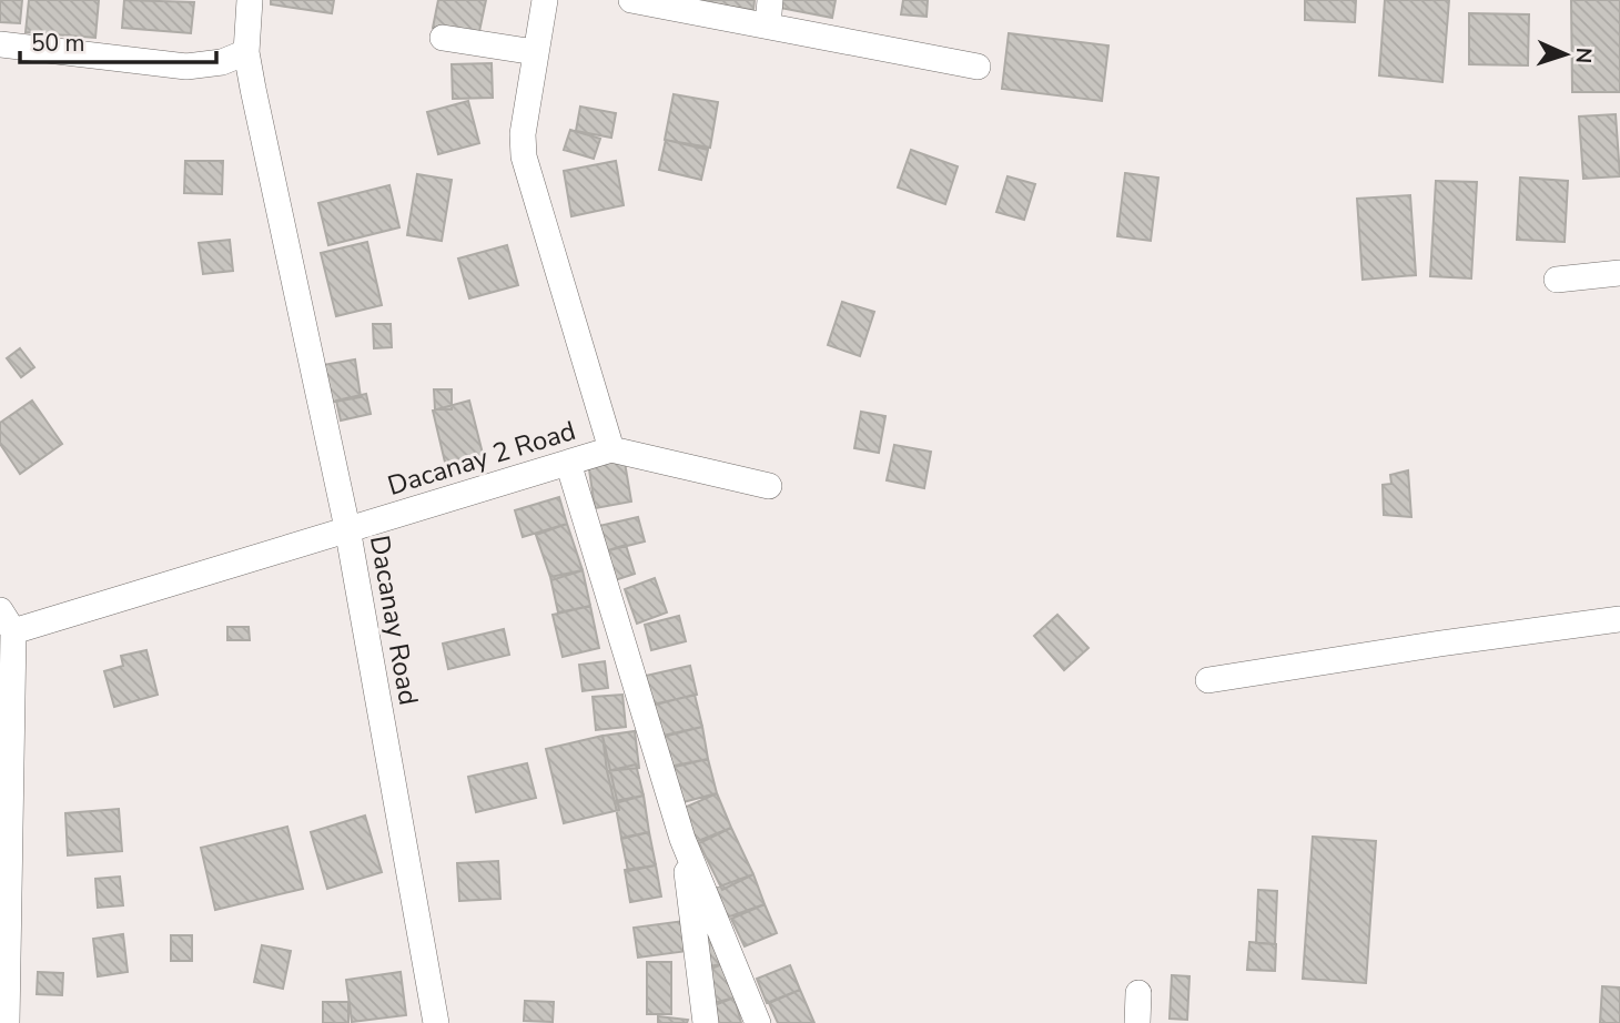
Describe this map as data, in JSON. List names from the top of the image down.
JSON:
{
  "streets": {
    "street": ["Dacanay 2 Road", "Dacanay Road"]
  },
  "crossings": [
    ["Dacanay 2 Road", "Dacanay Road"]
  ],
  "scale_bar": "50 m",
  "north": "right"
}
